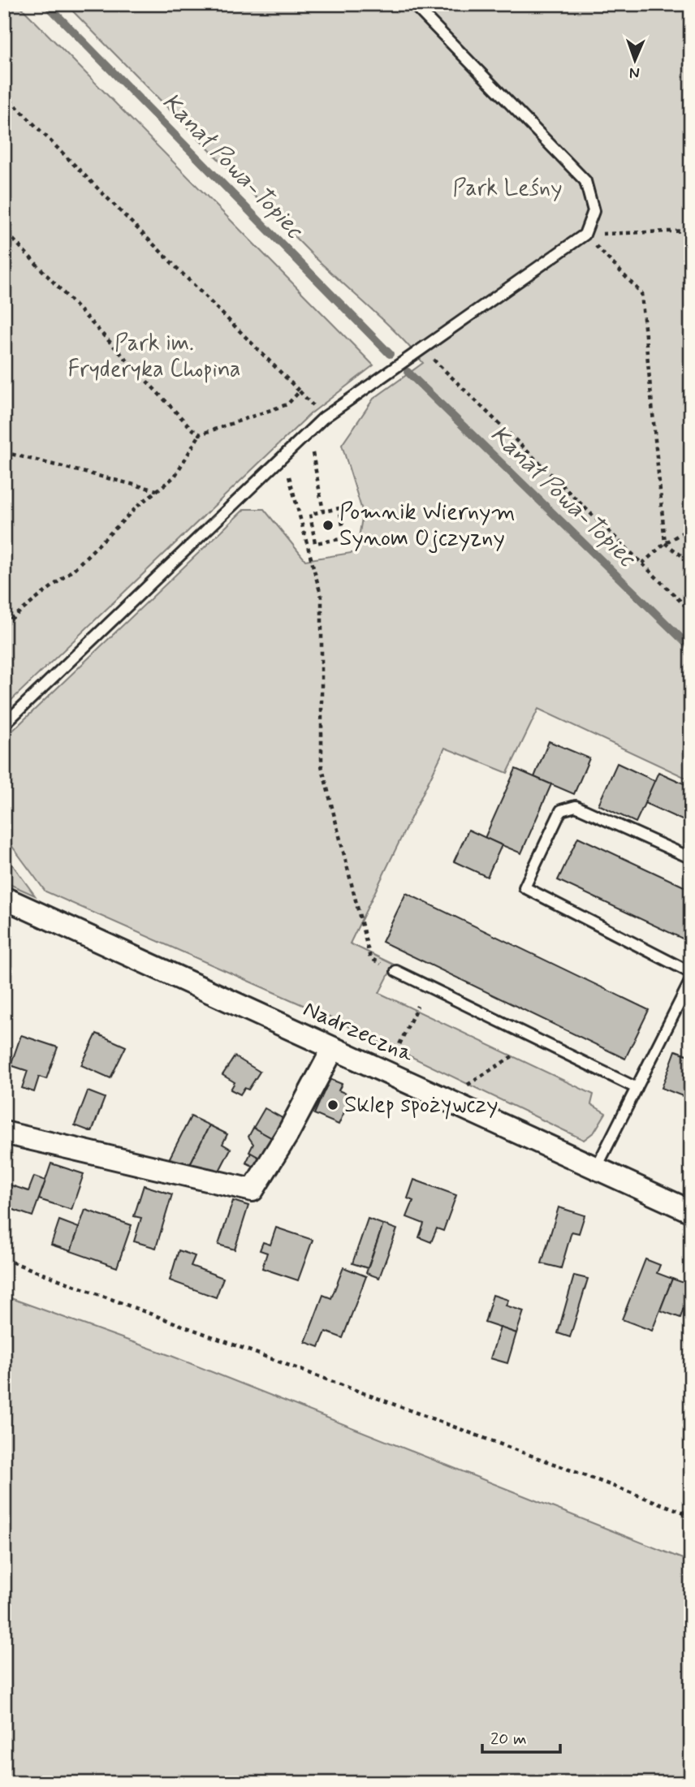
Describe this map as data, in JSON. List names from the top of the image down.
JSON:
{
  "streets": {
    "street": ["Nadrzeczna"]
  },
  "water": ["Kanał Powa-Topiec"],
  "parks": ["Park Leśny", "Park im. Fryderyka Chopina"],
  "places": ["Pomnik Wiernym Synom Ojczyzny", "Sklep spożywczy"],
  "scale_bar": "20 m",
  "north": "bottom"
}
